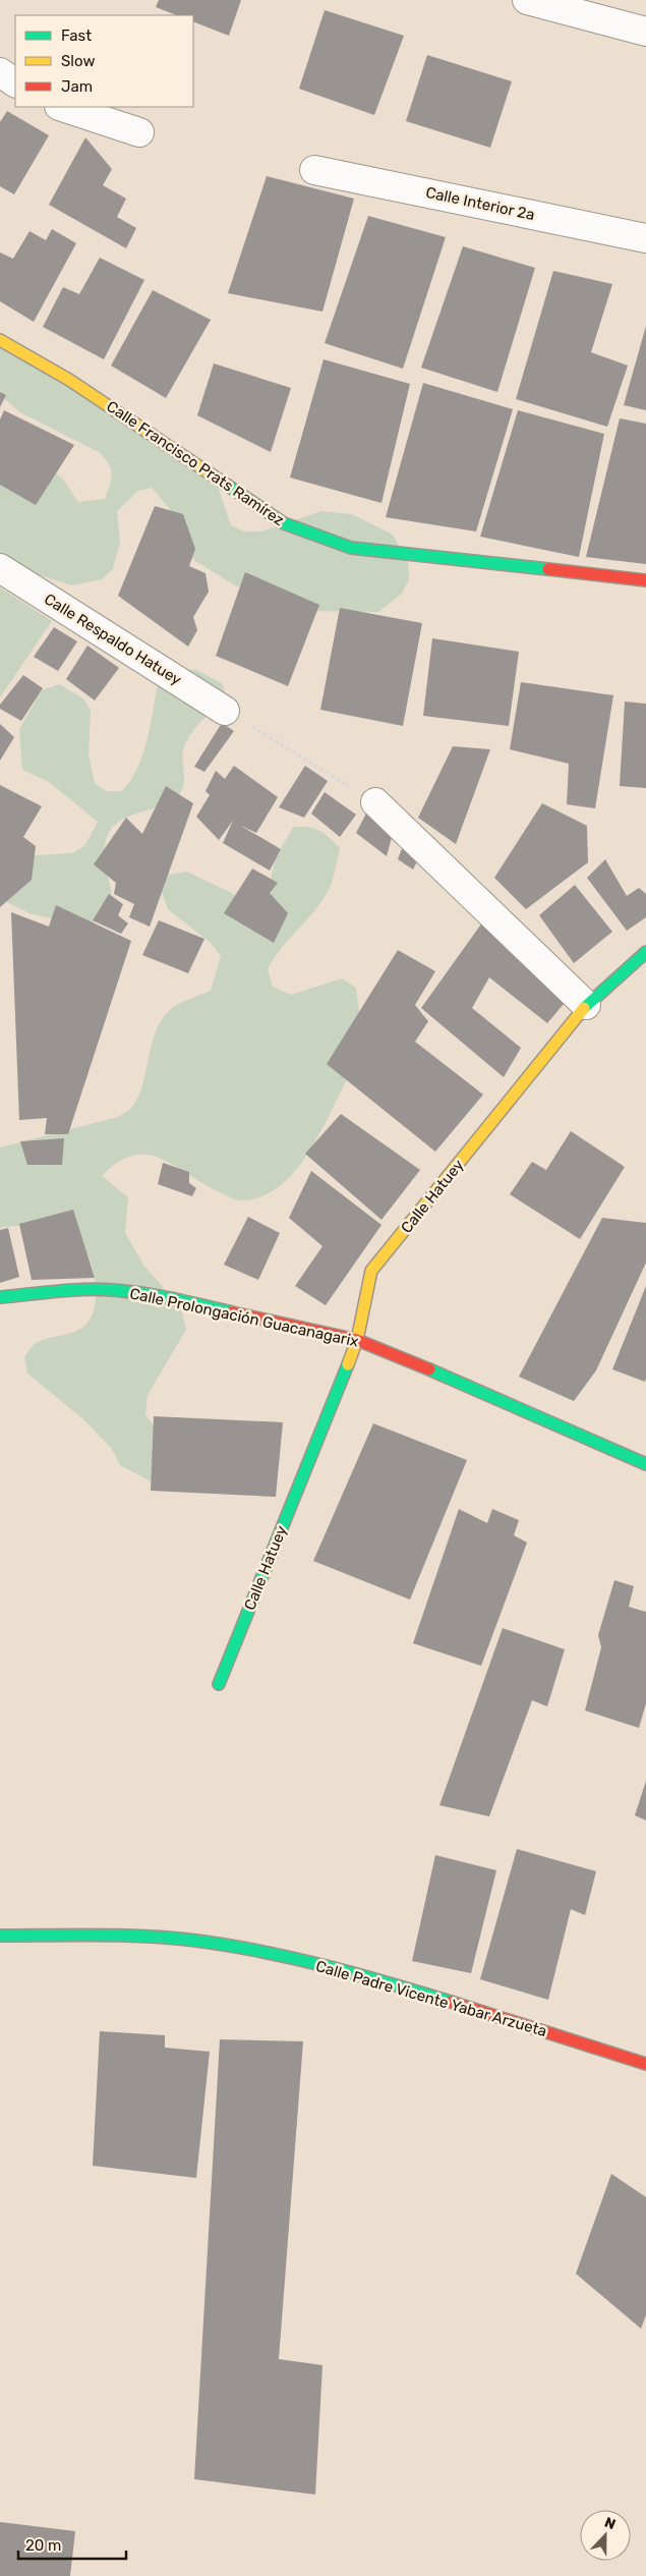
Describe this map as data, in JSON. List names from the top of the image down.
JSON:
{
  "streets": {
    "street": [
      "Calle Interior 2a",
      "Calle Francisco Prats Ramírez",
      "Calle Respaldo Hatuey",
      "Calle Hatuey",
      "Calle Prolongación Guacanagarix",
      "Calle Padre Vicente Yabar Arzueta"
    ]
  },
  "crossings": [
    ["Calle Hatuey", "Calle Prolongación Guacanagarix"]
  ],
  "legend": ["Fast", "Slow", "Jam"],
  "scale_bar": "20 m",
  "north": "top"
}
